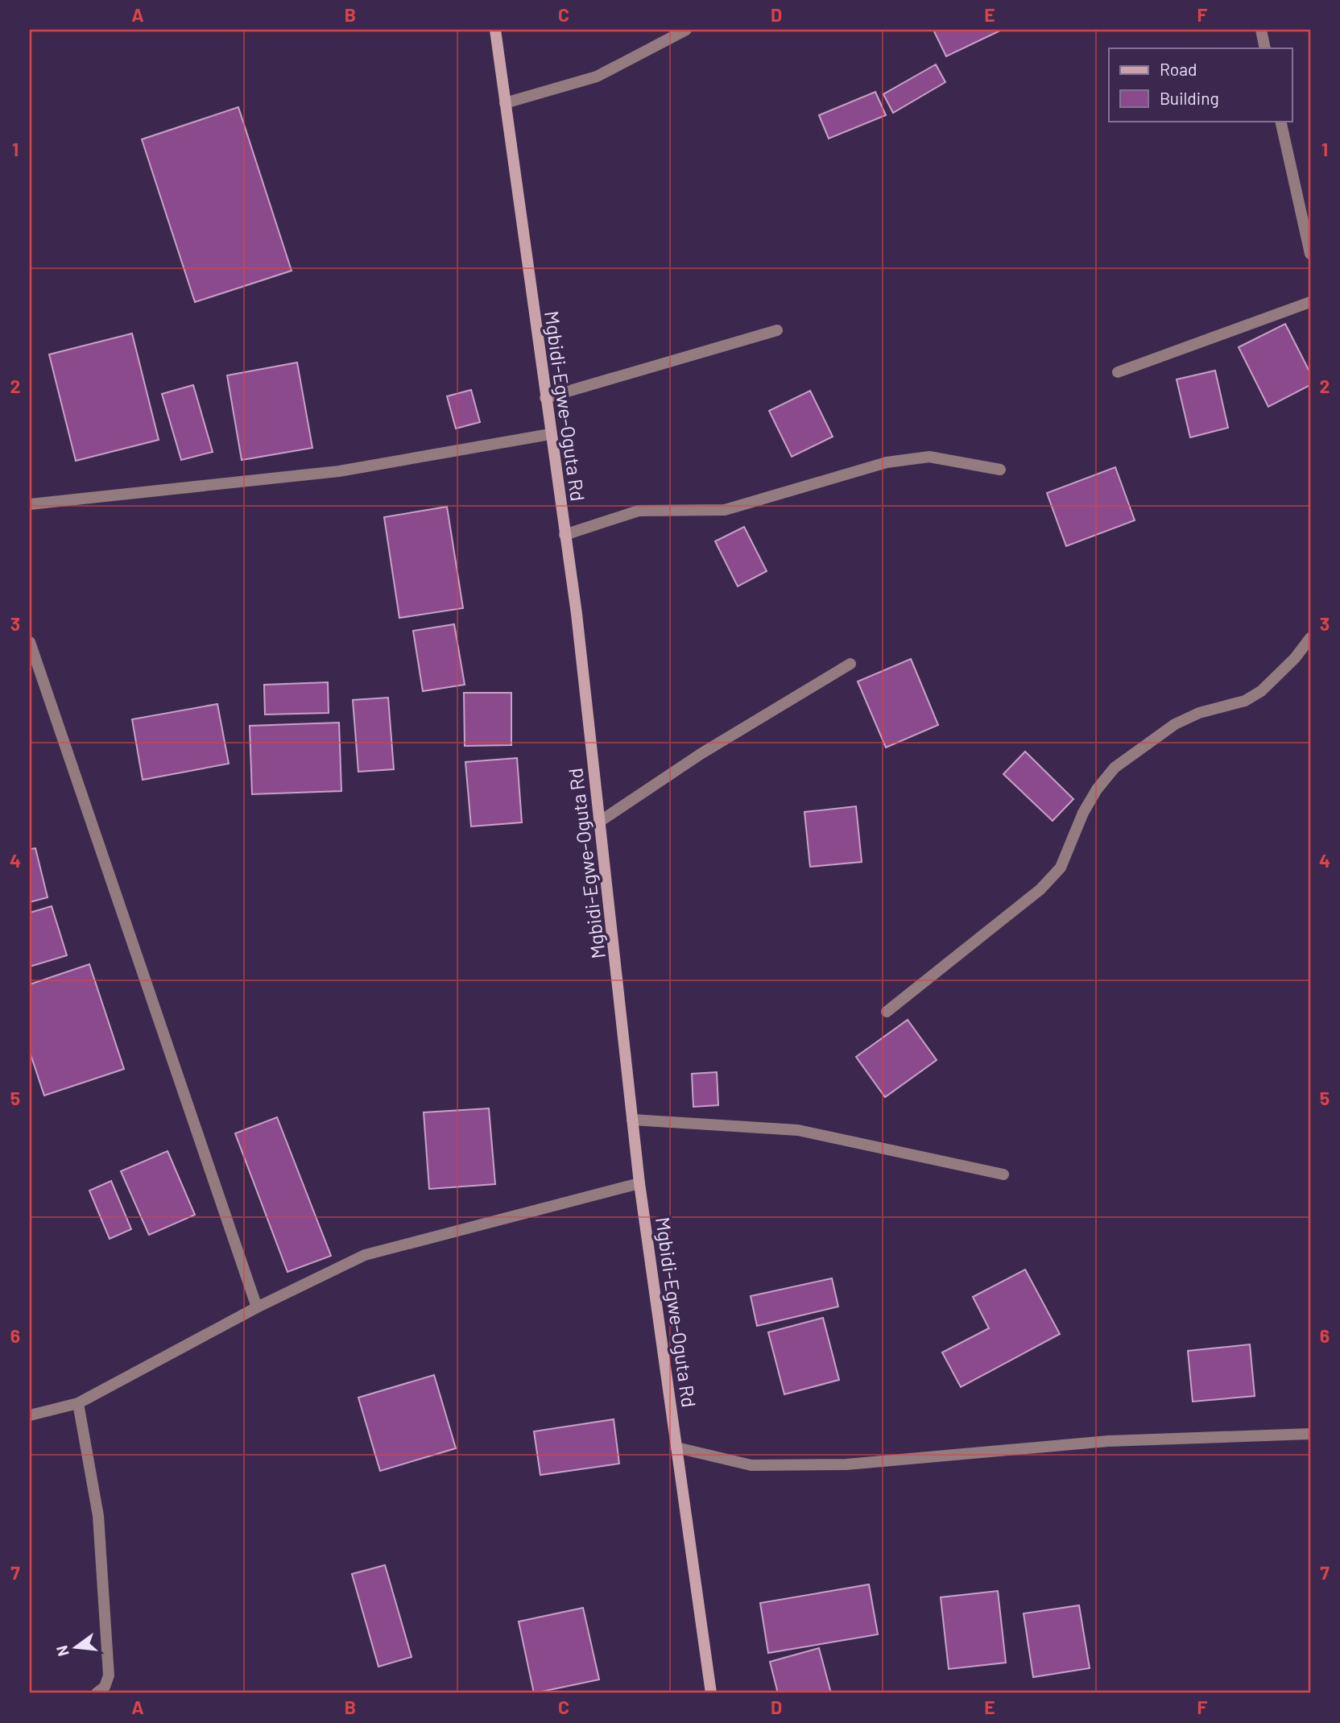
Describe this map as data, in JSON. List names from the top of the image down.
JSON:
{
  "streets": {
    "street": ["Mgbidi-Egwe-Oguta Rd"]
  },
  "legend": ["Road", "Building"],
  "north": "left",
  "grid": {
    "columns": [
      "A",
      "B",
      "C",
      "D",
      "E",
      "F"
    ],
    "rows": [
      "1",
      "2",
      "3",
      "4",
      "5",
      "6",
      "7"
    ]
  }
}
